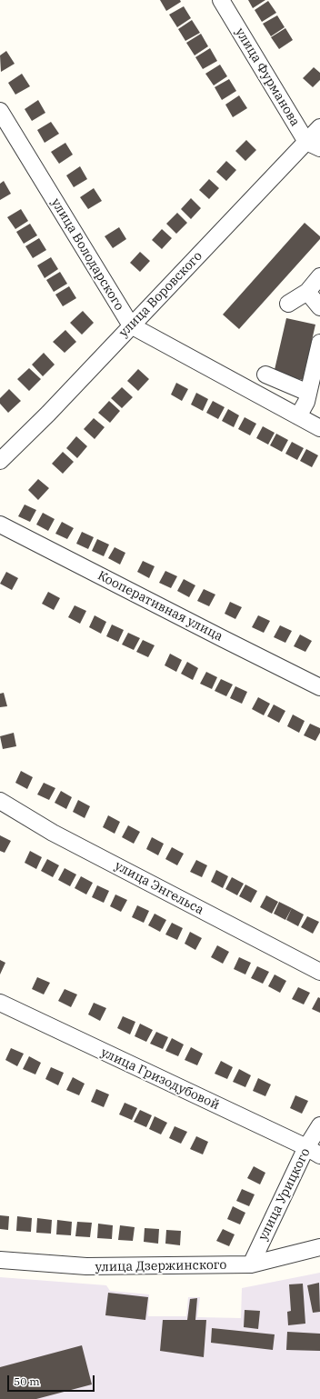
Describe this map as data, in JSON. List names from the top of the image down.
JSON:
{
  "streets": {
    "street": [
      "улица Фурманова",
      "улица Володарского",
      "улица Воровского",
      "Кооперативная улица",
      "улица Энгельса",
      "улица Гризодубовой",
      "улица Урицкого",
      "улица Дзержинского"
    ]
  },
  "crossings": [
    ["улица Фурманова", "улица Воровского"],
    ["улица Володарского", "улица Воровского"],
    ["улица Гризодубовой", "улица Урицкого"],
    ["улица Урицкого", "улица Дзержинского"]
  ],
  "scale_bar": "50 m"
}
